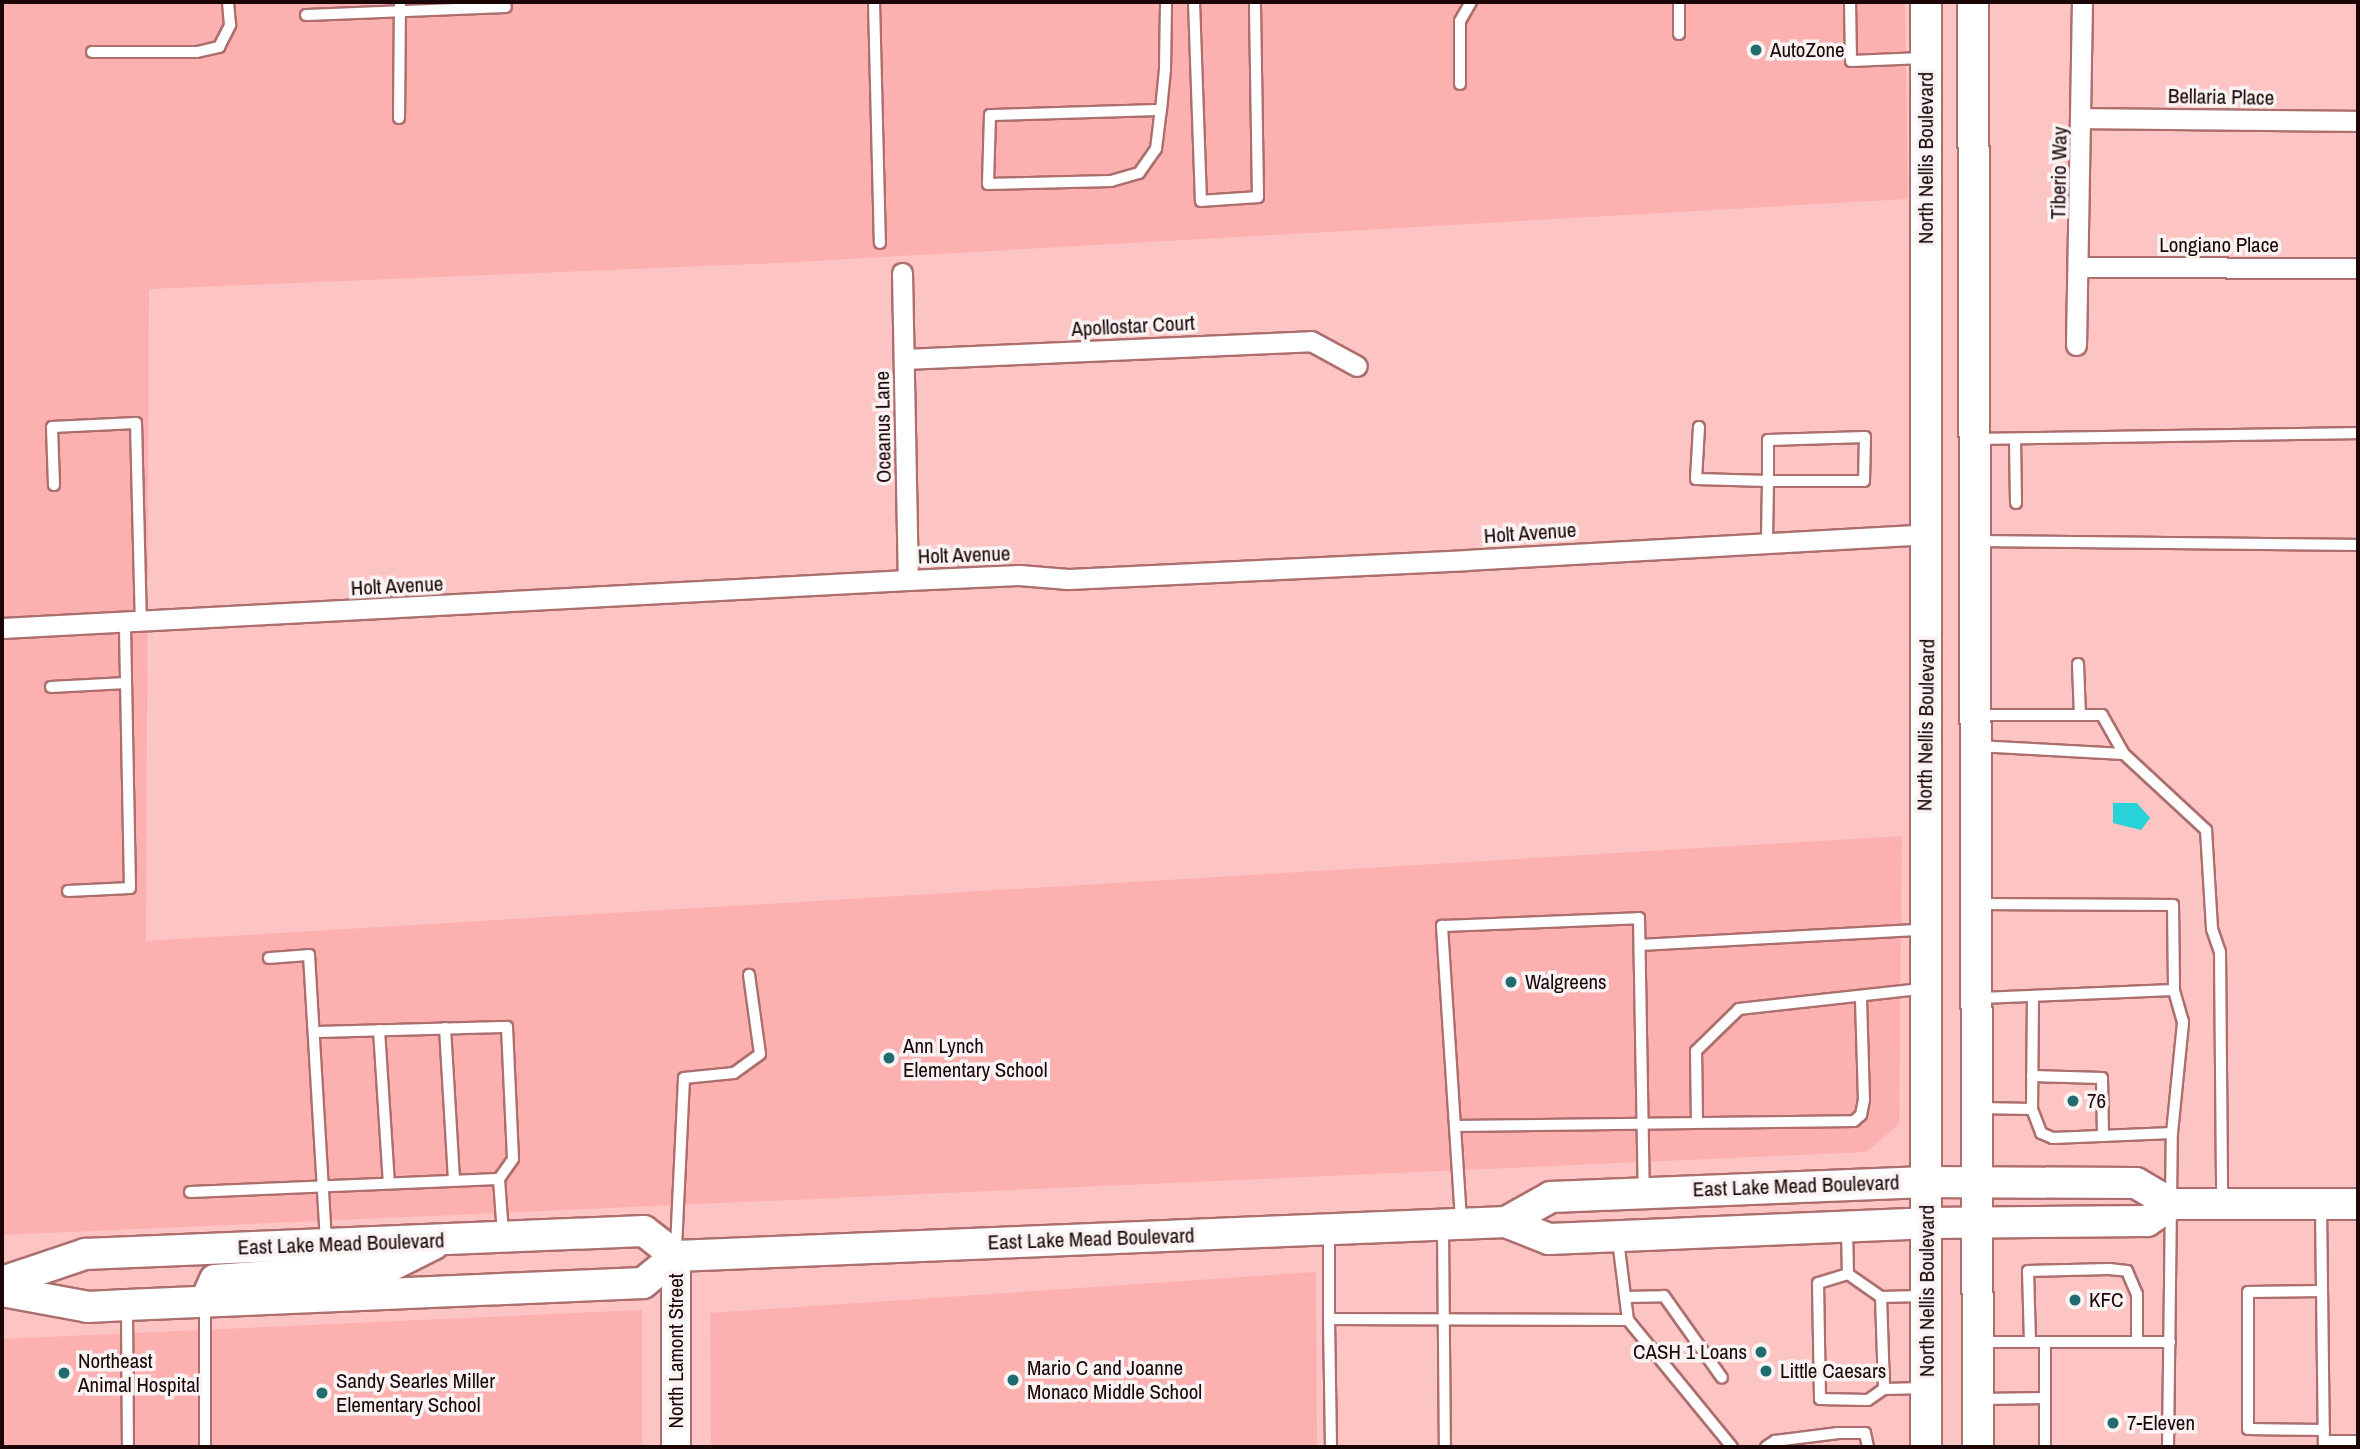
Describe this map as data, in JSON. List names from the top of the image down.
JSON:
{
  "streets": {
    "main road": ["North Nellis Boulevard", "East Lake Mead Boulevard"],
    "street": [
      "Bellaria Place",
      "Tiberio Way",
      "Longiano Place",
      "Apollostar Court",
      "Oceanus Lane",
      "Holt Avenue",
      "North Lamont Street"
    ]
  },
  "crossings": [
    ["Bellaria Place", "Tiberio Way"],
    ["North Nellis Boulevard", "Holt Avenue"],
    ["North Nellis Boulevard", "East Lake Mead Boulevard"],
    ["Tiberio Way", "Longiano Place"],
    ["Apollostar Court", "Oceanus Lane"],
    ["Oceanus Lane", "Holt Avenue"],
    ["East Lake Mead Boulevard", "North Lamont Street"]
  ],
  "places": [
    "AutoZone",
    "Walgreens",
    "Ann Lynch Elementary School",
    "76",
    "KFC",
    "CASH 1 Loans",
    "Little Caesars",
    "Northeast Animal Hospital",
    "Mario C and Joanne Monaco Middle School",
    "Sandy Searles Miller Elementary School",
    "7-Eleven"
  ]
}
